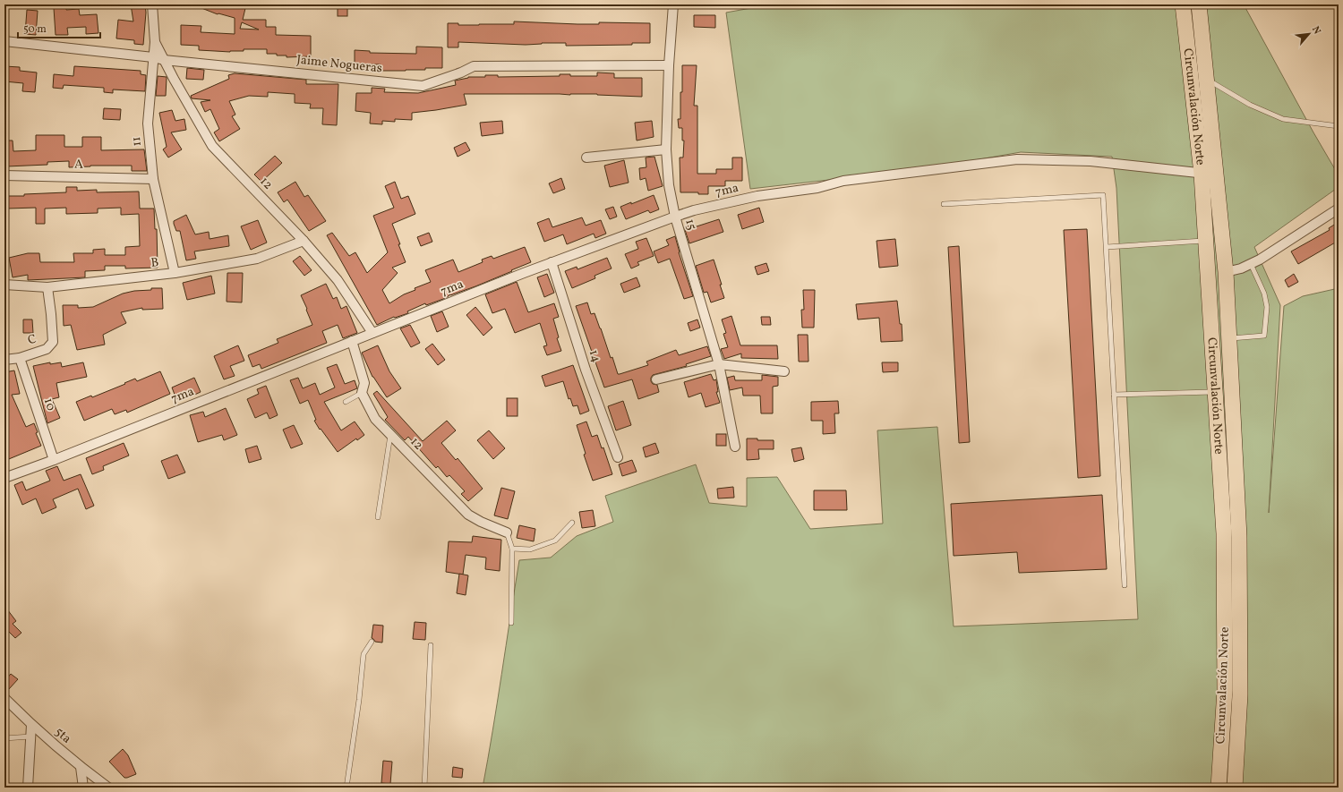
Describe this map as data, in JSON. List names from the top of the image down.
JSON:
{
  "streets": {
    "highway": ["Circunvalación Norte"],
    "street": [
      "Jaime Nogueras",
      "11",
      "A",
      "12",
      "7ma",
      "15",
      "B",
      "C",
      "14",
      "10",
      "5ta"
    ]
  },
  "crossings": [
    ["Jaime Nogueras", "11"],
    ["Jaime Nogueras", "12"],
    ["Jaime Nogueras", "15"],
    ["Circunvalación Norte", "7ma"],
    ["11", "A"],
    ["11", "12"],
    ["11", "B"],
    ["12", "7ma"],
    ["12", "B"],
    ["7ma", "15"],
    ["7ma", "14"],
    ["7ma", "10"],
    ["B", "C"],
    ["C", "10"]
  ],
  "scale_bar": "50 m",
  "north": "top right"
}
